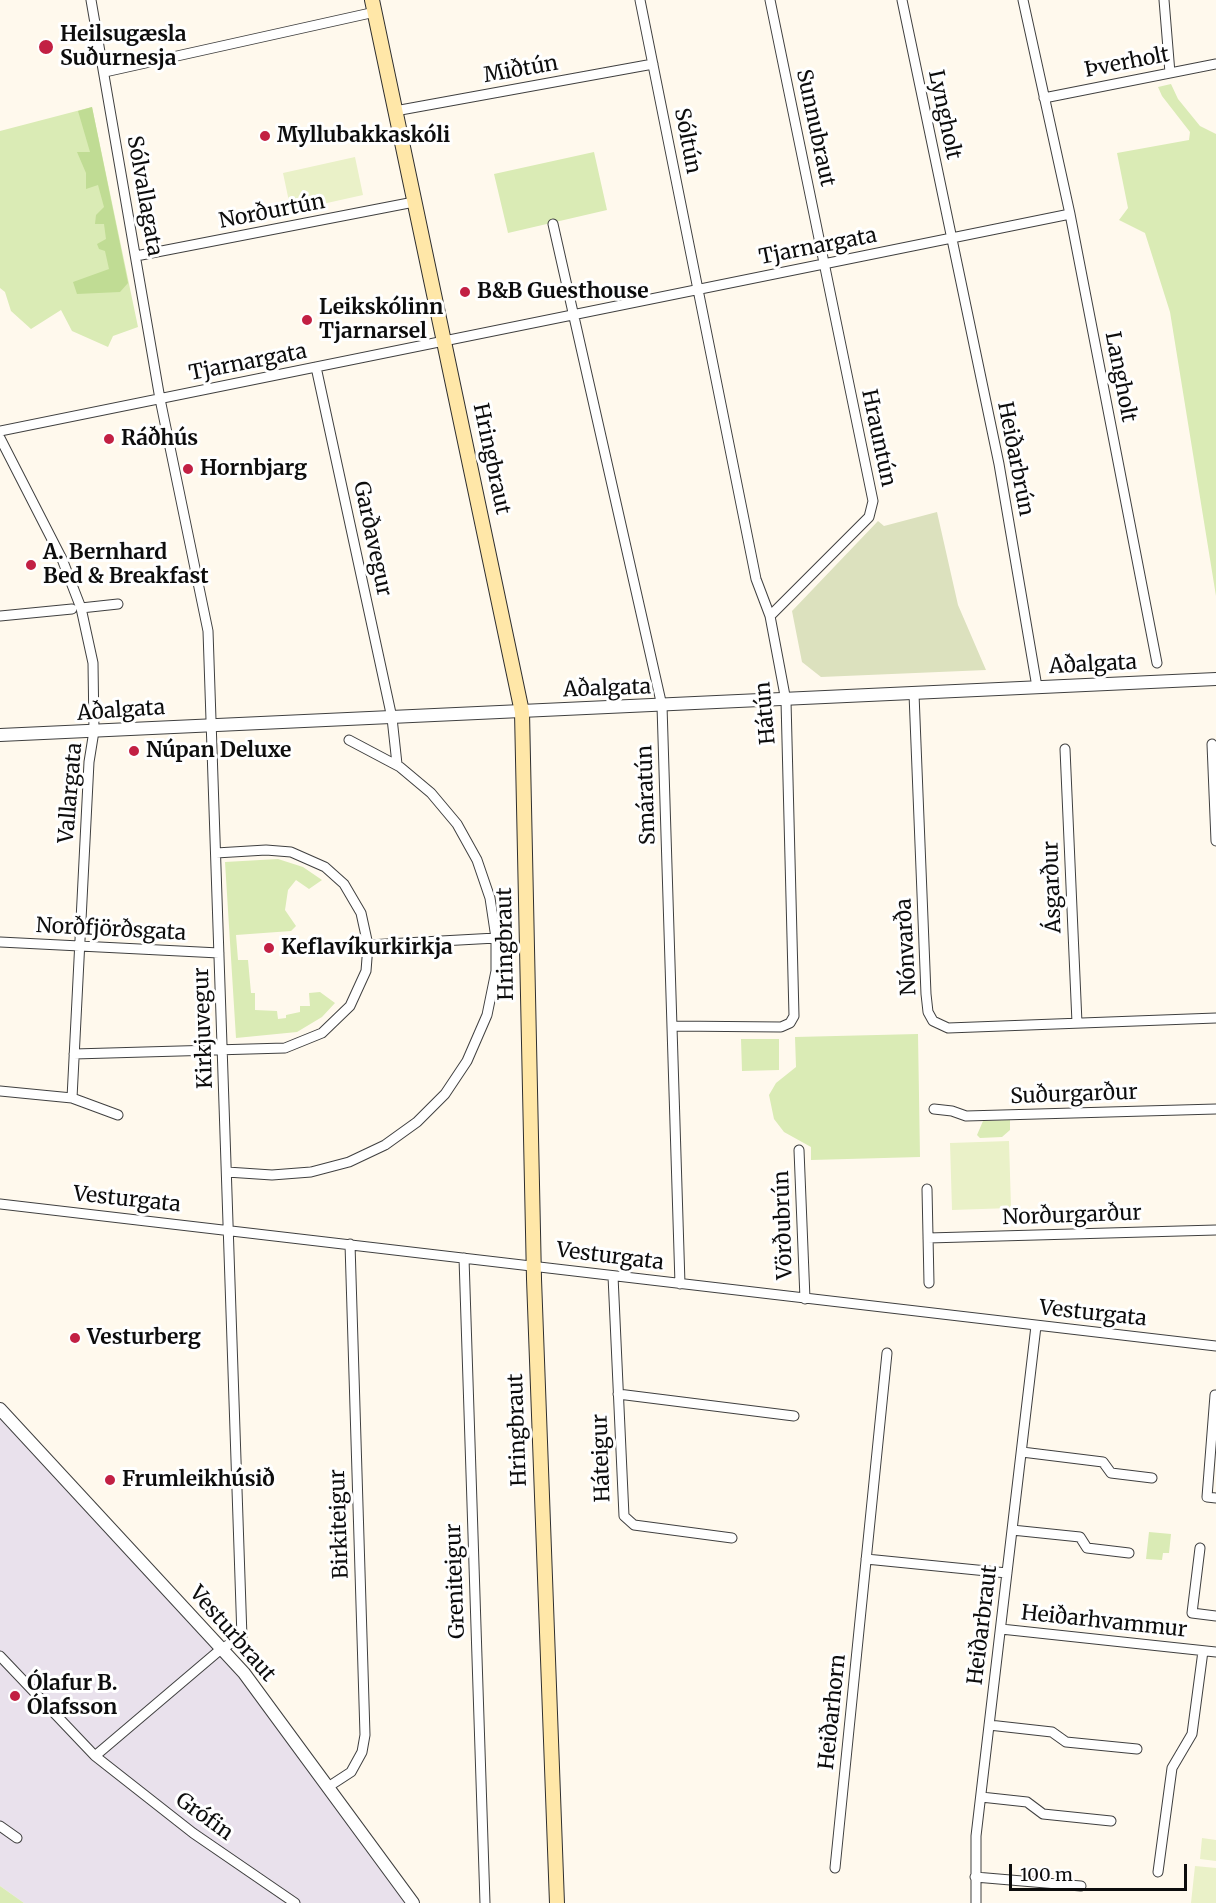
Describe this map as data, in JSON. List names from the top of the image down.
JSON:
{
  "streets": {
    "main road": ["Hringbraut"],
    "street": [
      "Þverholt",
      "Miðtún",
      "Lyngholt",
      "Sunnubraut",
      "Sóltún",
      "Sólvallagata",
      "Norðurtún",
      "Tjarnargata",
      "Langholt",
      "Hrauntún",
      "Heiðarbrún",
      "Garðavegur",
      "Aðalgata",
      "Hátún",
      "Vallargata",
      "Smáratún",
      "Ásgarður",
      "Norðfjörðsgata",
      "Nónvarða",
      "Kirkjuvegur",
      "Suðurgarður",
      "Vesturgata",
      "Norðurgarður",
      "Vörðubrún",
      "Háteigur",
      "Birkiteigur",
      "Greniteigur",
      "Heiðarhvammur",
      "Heiðarbraut",
      "Vesturbraut",
      "Heiðarhorn",
      "Grófin"
    ]
  },
  "crossings": [
    ["Þverholt", "Langholt"],
    ["Miðtún", "Sóltún"],
    ["Miðtún", "Hringbraut"],
    ["Lyngholt", "Tjarnargata"],
    ["Lyngholt", "Heiðarbrún"],
    ["Sunnubraut", "Tjarnargata"],
    ["Sunnubraut", "Hrauntún"],
    ["Sóltún", "Tjarnargata"],
    ["Sóltún", "Hátún"],
    ["Sólvallagata", "Norðurtún"],
    ["Sólvallagata", "Tjarnargata"],
    ["Sólvallagata", "Kirkjuvegur"],
    ["Norðurtún", "Hringbraut"],
    ["Tjarnargata", "Langholt"],
    ["Tjarnargata", "Hrauntún"],
    ["Tjarnargata", "Hringbraut"],
    ["Tjarnargata", "Heiðarbrún"],
    ["Tjarnargata", "Garðavegur"],
    ["Tjarnargata", "Hátún"],
    ["Tjarnargata", "Smáratún"],
    ["Tjarnargata", "Kirkjuvegur"],
    ["Hrauntún", "Hátún"],
    ["Hringbraut", "Aðalgata"],
    ["Hringbraut", "Vesturgata"],
    ["Heiðarbrún", "Aðalgata"],
    ["Garðavegur", "Aðalgata"],
    ["Aðalgata", "Hátún"],
    ["Aðalgata", "Vallargata"],
    ["Aðalgata", "Smáratún"],
    ["Aðalgata", "Nónvarða"],
    ["Aðalgata", "Kirkjuvegur"],
    ["Hátún", "Smáratún"],
    ["Vallargata", "Norðfjörðsgata"],
    ["Smáratún", "Vesturgata"],
    ["Ásgarður", "Nónvarða"],
    ["Norðfjörðsgata", "Kirkjuvegur"],
    ["Kirkjuvegur", "Vesturgata"],
    ["Kirkjuvegur", "Vesturbraut"],
    ["Vesturgata", "Vörðubrún"],
    ["Vesturgata", "Háteigur"],
    ["Vesturgata", "Birkiteigur"],
    ["Vesturgata", "Greniteigur"],
    ["Vesturgata", "Heiðarbraut"],
    ["Birkiteigur", "Vesturbraut"],
    ["Heiðarhvammur", "Heiðarbraut"]
  ],
  "places": [
    "Heilsugæsla Suðurnesja",
    "Myllubakkaskóli",
    "B&B Guesthouse",
    "Leikskólinn Tjarnarsel",
    "Ráðhús",
    "Hornbjarg",
    "A. Bernhard Bed & Breakfast",
    "Núpan Deluxe",
    "Keflavíkurkirkja",
    "Vesturberg",
    "Frumleikhúsið",
    "Ólafur B. Ólafsson"
  ],
  "scale_bar": "100 m"
}
